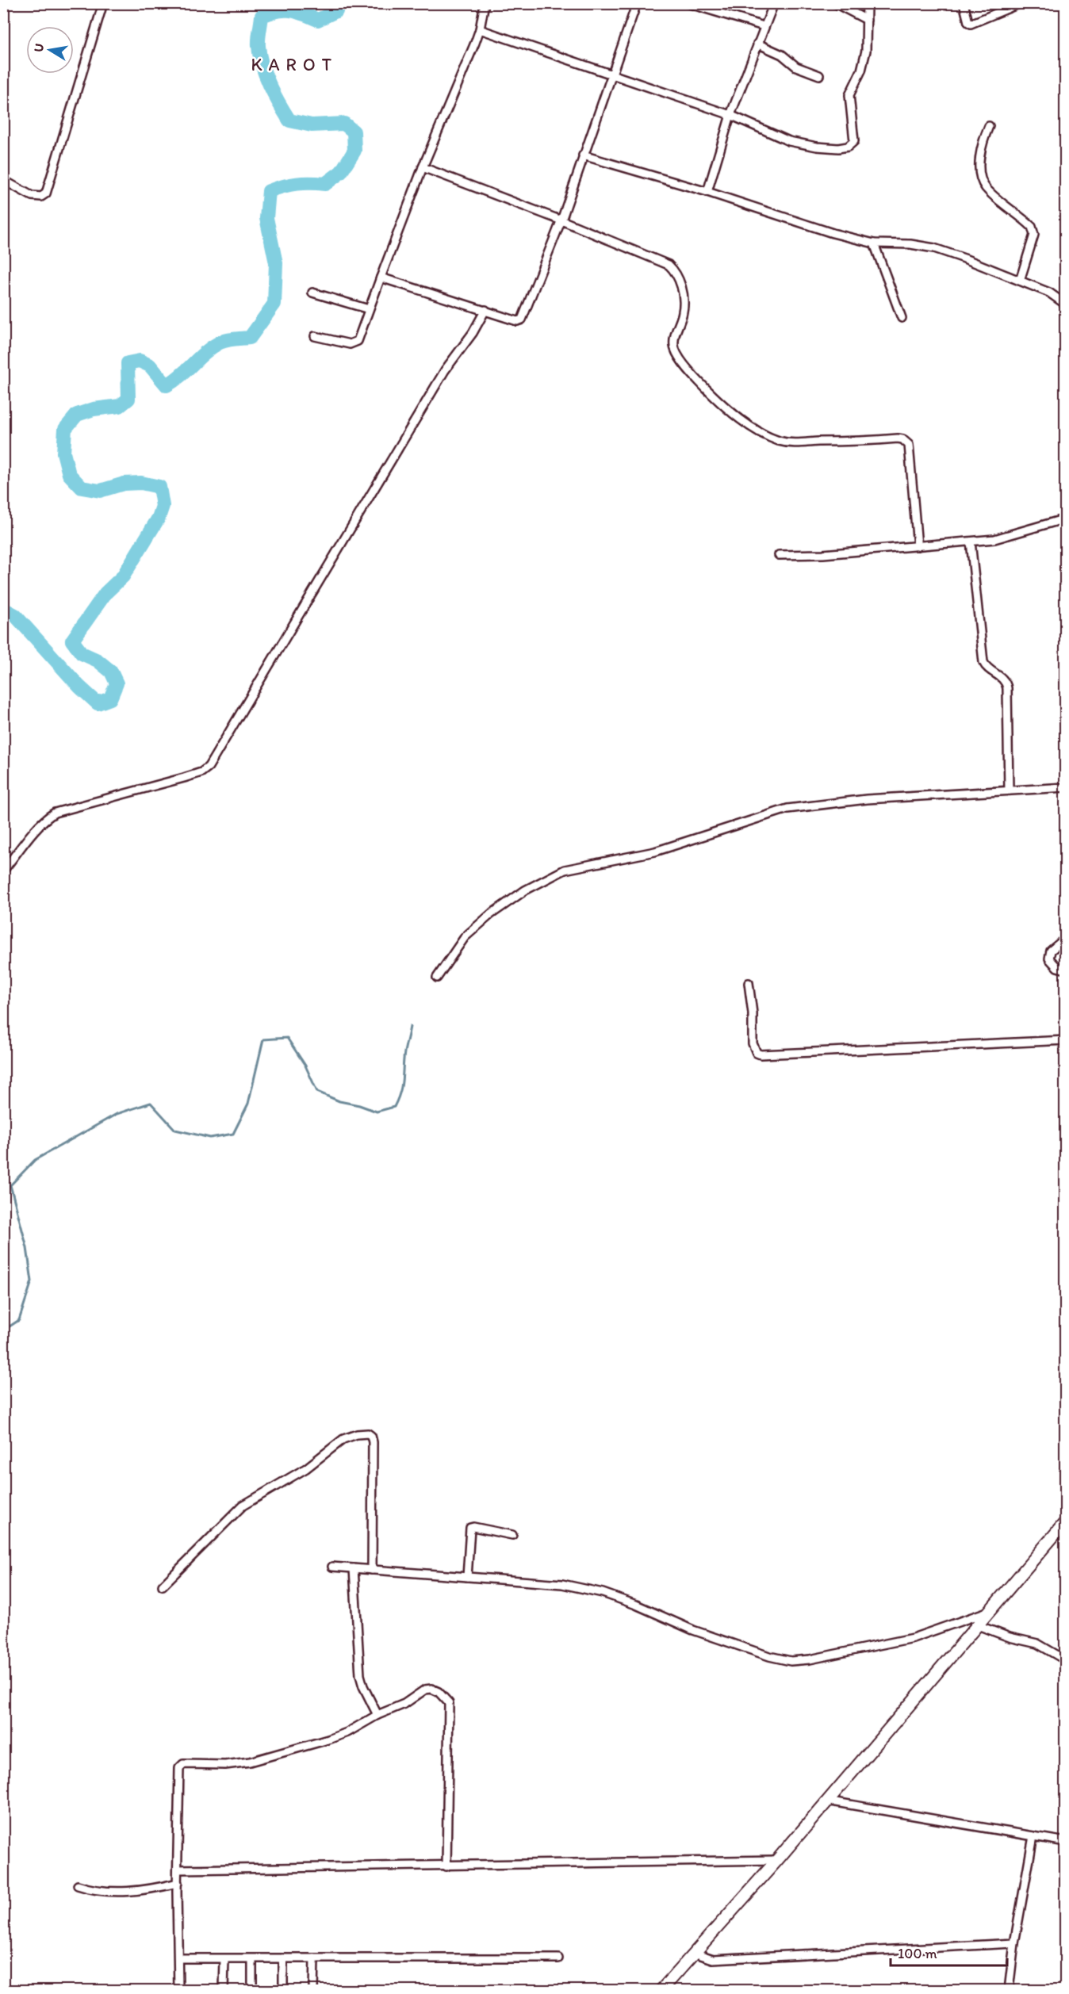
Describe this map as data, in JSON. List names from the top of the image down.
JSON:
{
  "districts": ["K A R O T"],
  "scale_bar": "100 m",
  "north": "left"
}
